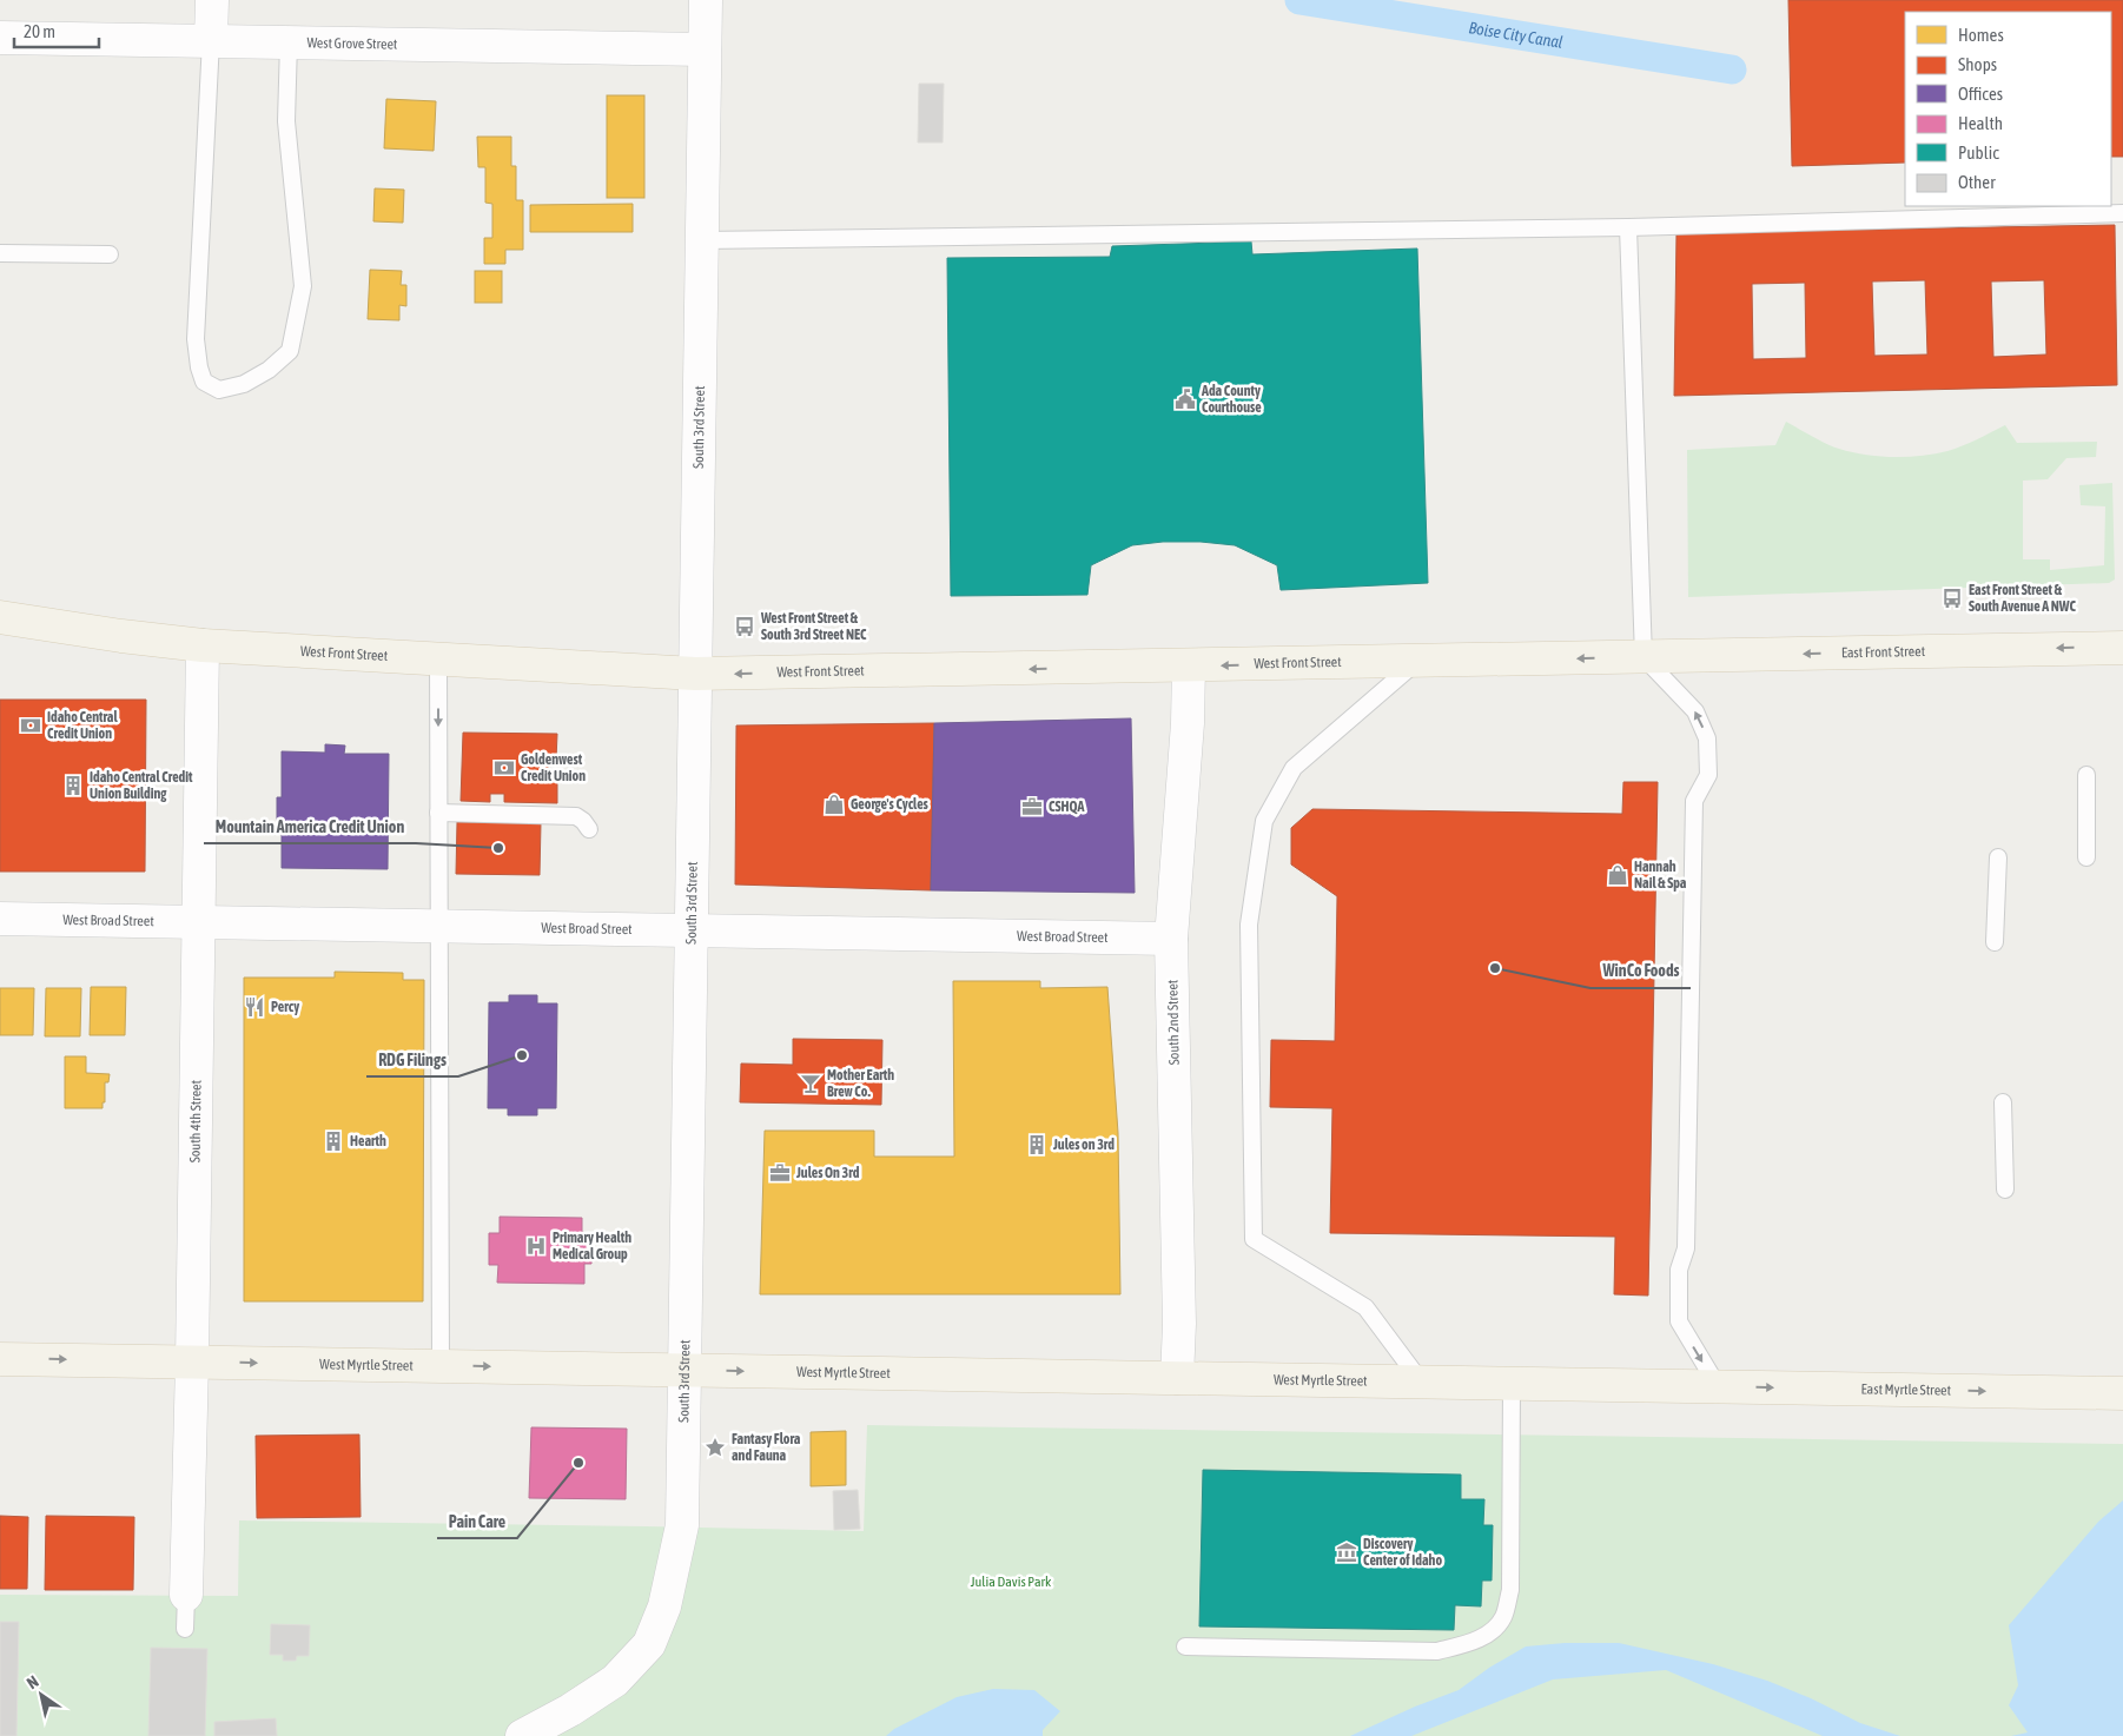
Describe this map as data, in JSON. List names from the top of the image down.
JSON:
{
  "streets": {
    "main road": [
      "East Front Street",
      "West Front Street",
      "West Myrtle Street",
      "East Myrtle Street"
    ],
    "street": [
      "West Grove Street",
      "South 3rd Street",
      "West Broad Street",
      "South 2nd Street",
      "South 4th Street"
    ]
  },
  "crossings": [
    ["West Grove Street", "South 3rd Street"],
    ["South 3rd Street", "West Front Street"],
    ["South 3rd Street", "West Broad Street"],
    ["South 3rd Street", "West Myrtle Street"],
    ["East Front Street", "West Front Street"],
    ["West Front Street", "South 2nd Street"],
    ["West Front Street", "South 4th Street"],
    ["West Broad Street", "South 2nd Street"],
    ["West Broad Street", "South 4th Street"],
    ["South 2nd Street", "West Myrtle Street"],
    ["South 4th Street", "West Myrtle Street"],
    ["West Myrtle Street", "East Myrtle Street"]
  ],
  "one_way": [
    "East Front Street",
    "West Front Street",
    "West Myrtle Street",
    "East Myrtle Street"
  ],
  "water": ["Boise City Canal"],
  "parks": ["Julia Davis Park"],
  "places": {
    "public building": ["Ada County Courthouse"],
    "bus stop": ["East Front Street & South Avenue A NWC", "West Front Street & South 3rd Street NEC"],
    "bank": ["Idaho Central Credit Union", "Goldenwest Credit Union"],
    "building": ["Idaho Central Credit Union Building", "Hearth", "Jules on 3rd"],
    "shop": ["George's Cycles", "Hannah Nail & Spa"],
    "office": ["CSHQA", "Jules On 3rd"],
    "other": [
      "Mountain America Credit Union",
      "WinCo Foods",
      "RDG Filings",
      "Pain Care"
    ],
    "restaurant": ["Percy"],
    "bar": ["Mother Earth Brew Co."],
    "hospital": ["Primary Health Medical Group"],
    "place": ["Fantasy Flora and Fauna"],
    "museum": ["Discovery Center of Idaho"]
  },
  "legend": [
    "Homes",
    "Shops",
    "Offices",
    "Health",
    "Public",
    "Other"
  ],
  "scale_bar": "20 m",
  "north": "top left"
}
